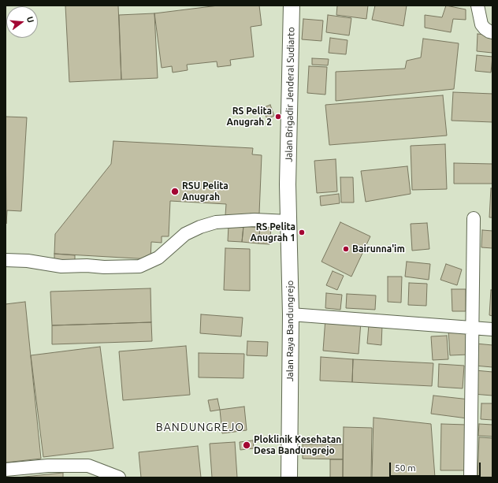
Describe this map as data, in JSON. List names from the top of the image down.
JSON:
{
  "streets": {
    "main road": ["Jalan Brigadir Jenderal Sudiarto", "Jalan Raya Bandungrejo"]
  },
  "crossings": [
    ["Jalan Brigadir Jenderal Sudiarto", "Jalan Raya Bandungrejo"]
  ],
  "districts": ["BANDUNGREJO"],
  "places": [
    "RS Pelita Anugrah 2",
    "RSU Pelita Anugrah",
    "RS Pelita Anugrah 1",
    "Bairunna'im",
    "Ploklinik Kesehatan Desa Bandungrejo"
  ],
  "scale_bar": "50 m",
  "north": "right"
}
